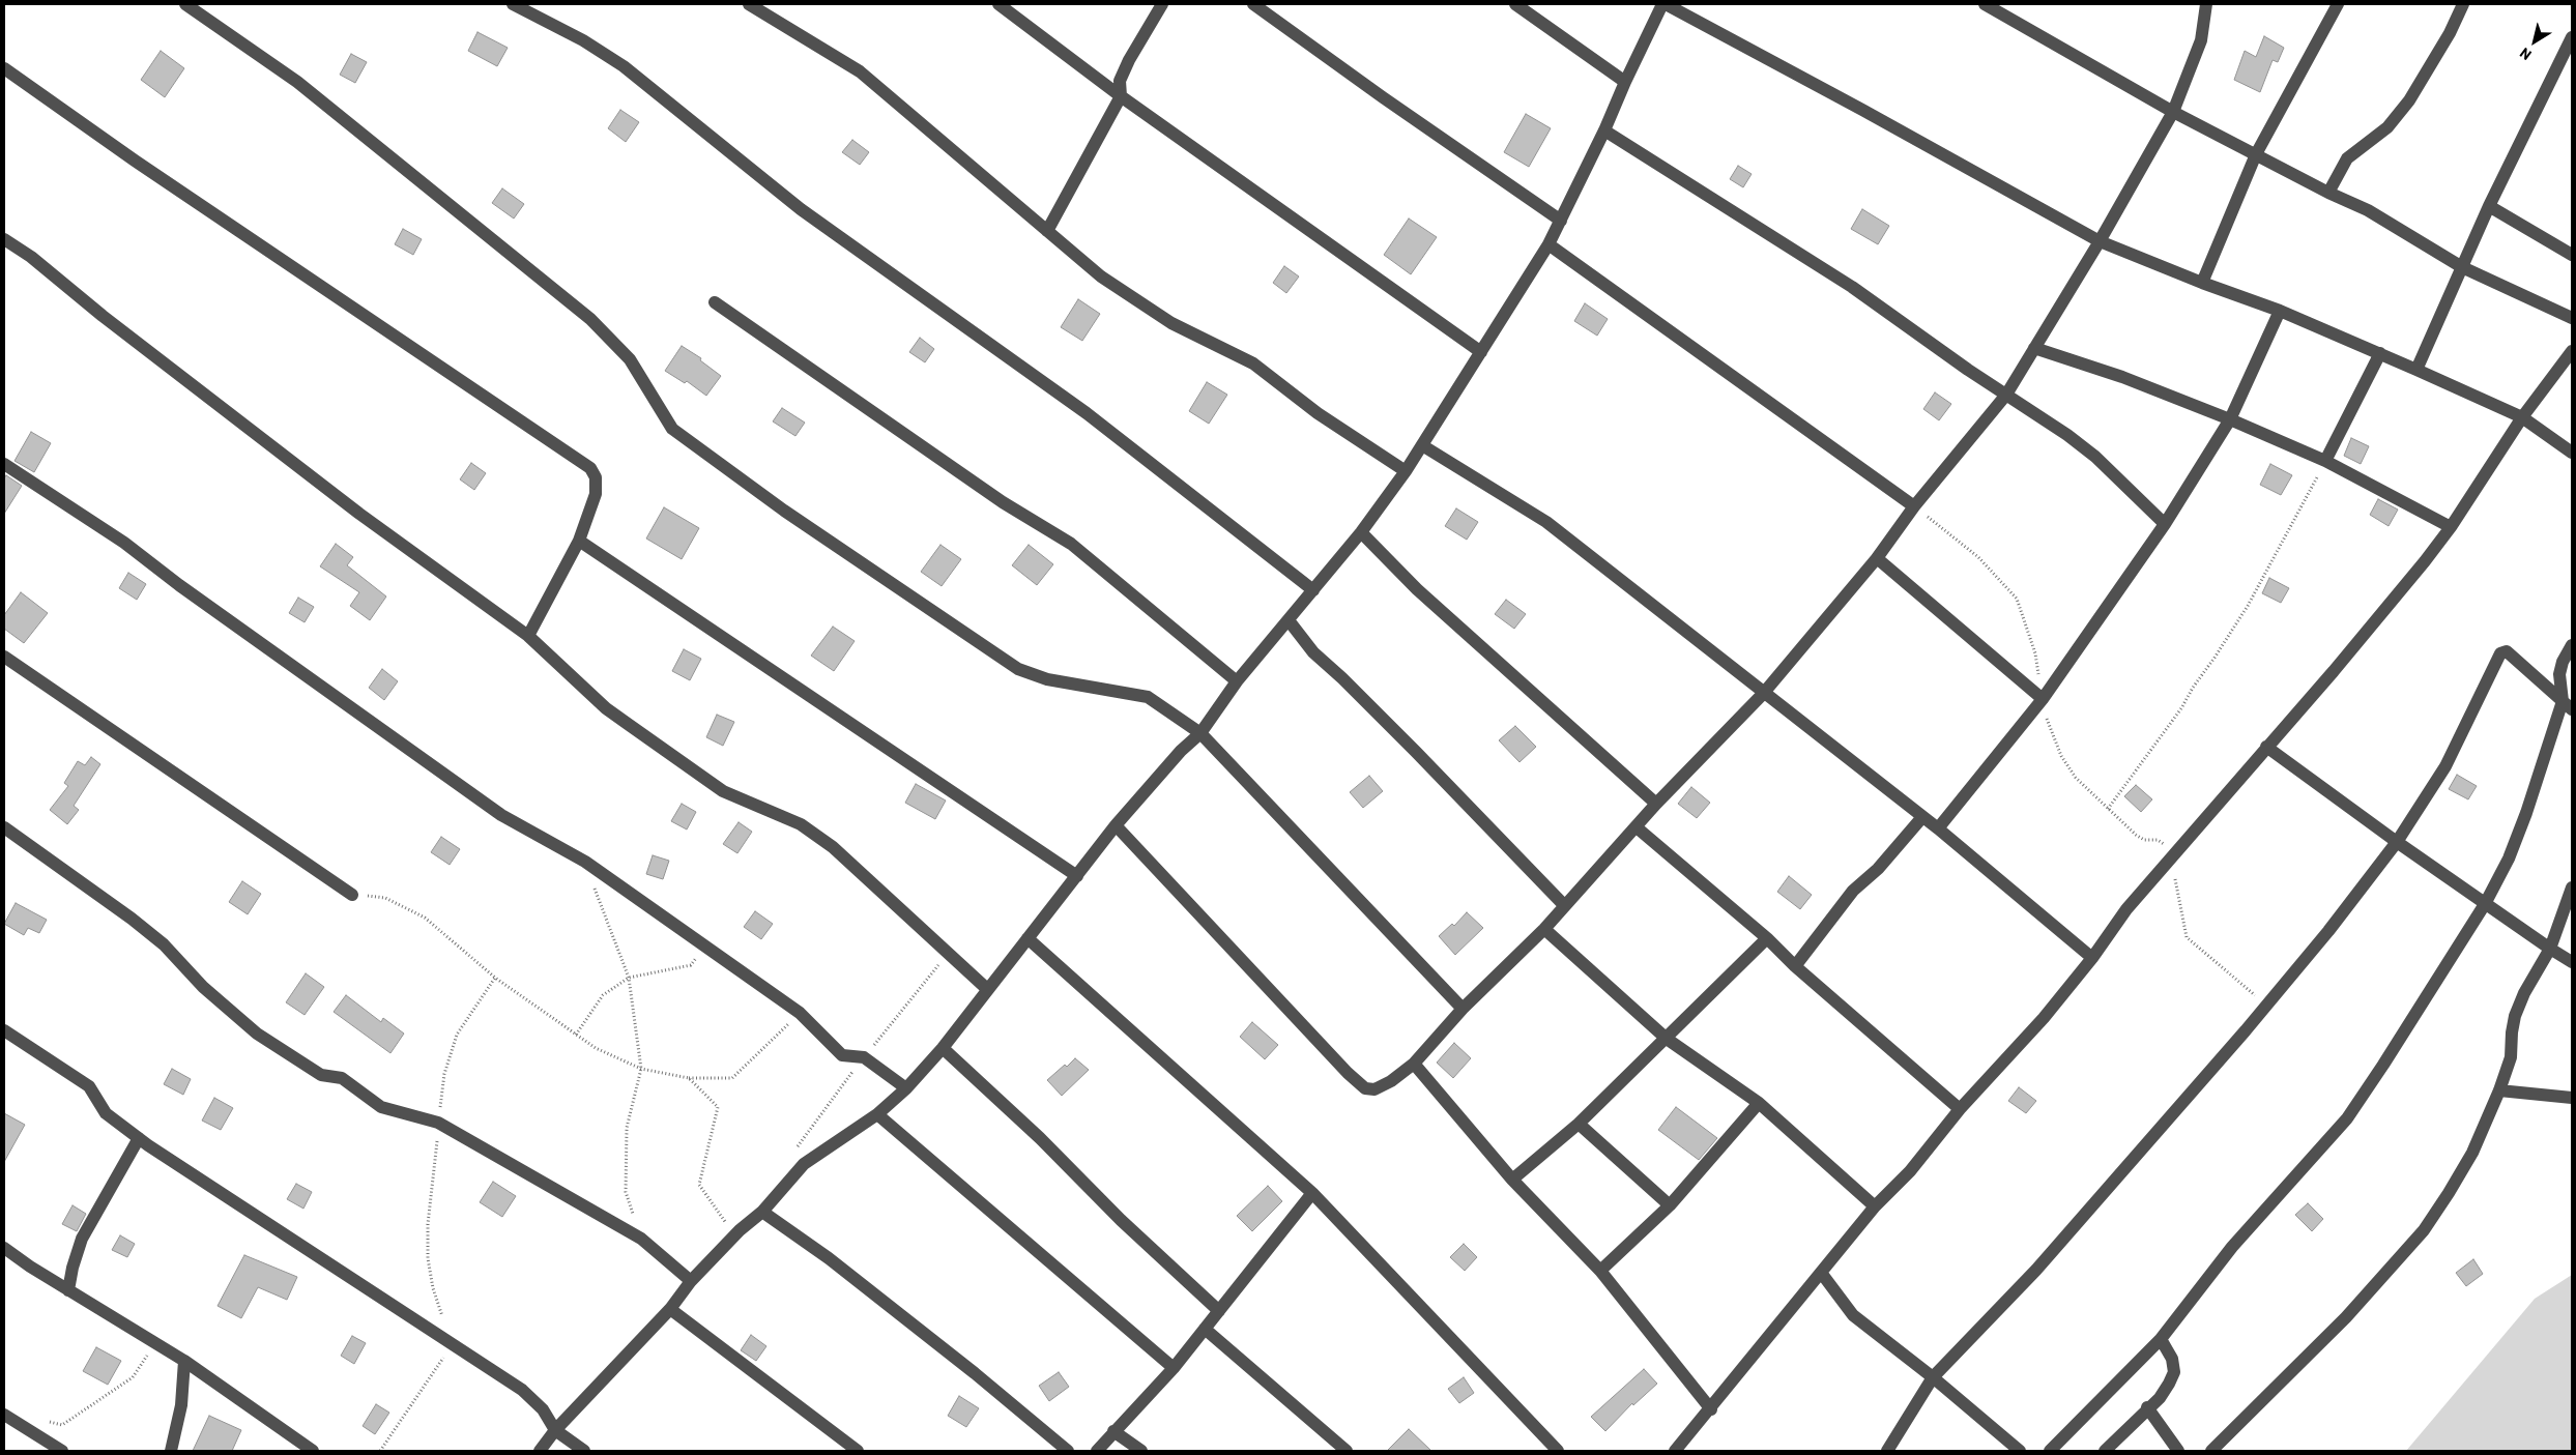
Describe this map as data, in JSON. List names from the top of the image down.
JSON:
{
  "north": "bottom left"
}
